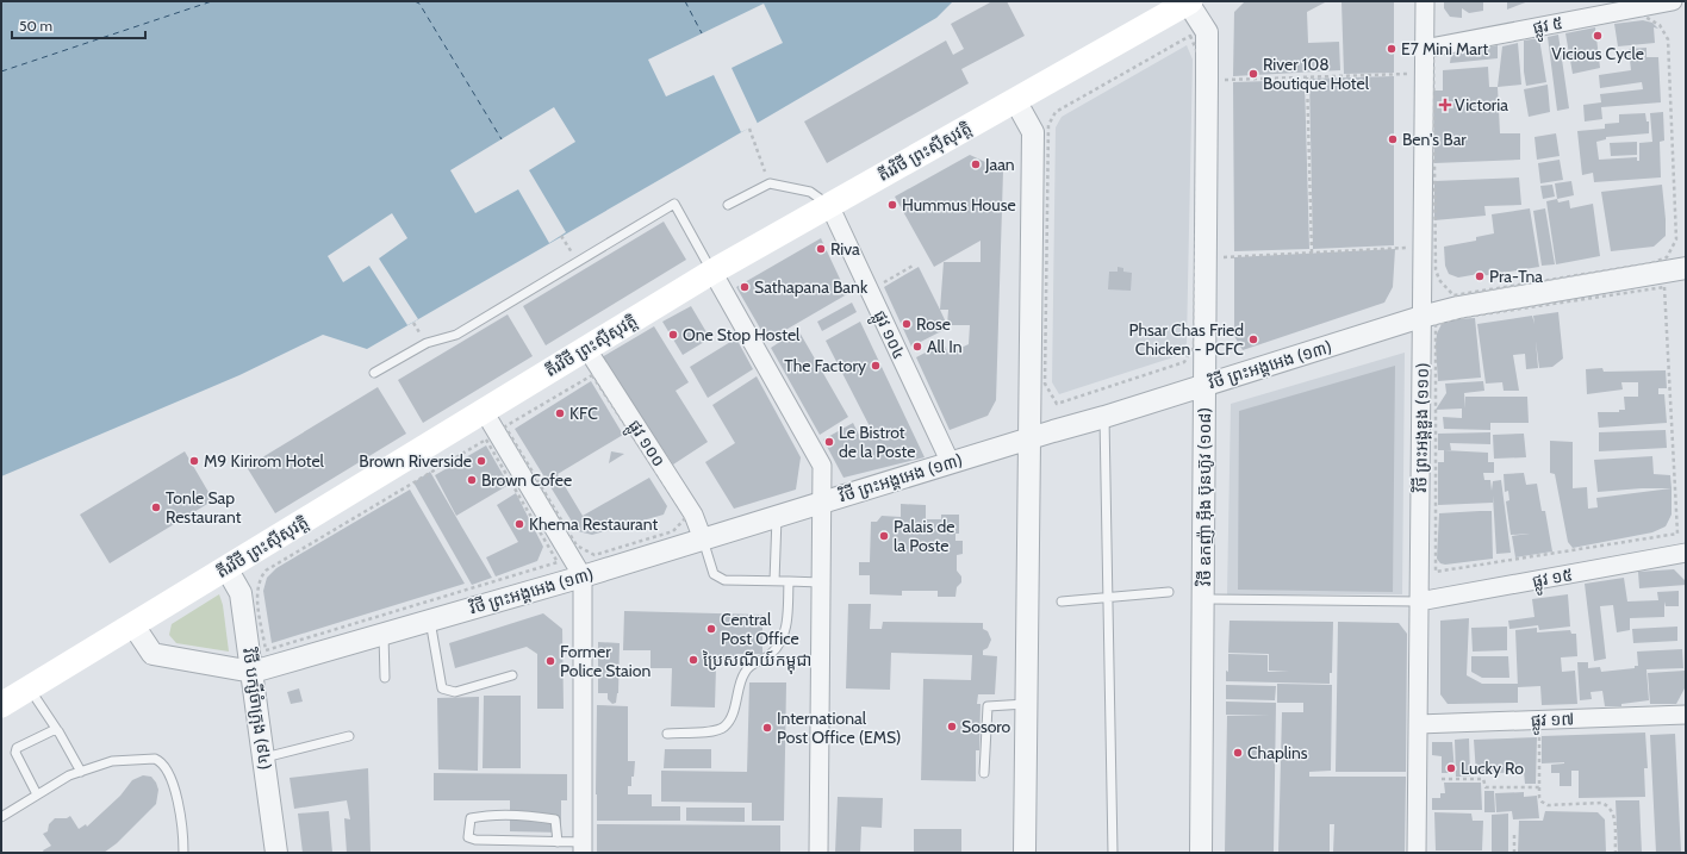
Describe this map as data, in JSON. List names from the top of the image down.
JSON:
{
  "streets": {
    "main road": ["តីរវិថី ព្រះស៊ីសុវត្តិ"],
    "street": [
      "ផ្លូវ ៥",
      "ផ្លូវ ១០៤",
      "វិថី ព្រះអង្គអេង (១៣)",
      "វិថី ព្រះអង្គឌួង (១១០)",
      "ផ្លូវ ១០០",
      "វិថី ឧកញ៉ា អ៊ីង ប៊ុនហ៊ូវ (១០៨)",
      "ផ្លូវ ១៥",
      "វិថី បក្សីចំាក្រុង (៩៤)",
      "ផ្លូវ ១៧"
    ]
  },
  "crossings": [
    ["ផ្លូវ ៥", "វិថី ព្រះអង្គឌួង (១១០)"],
    ["តីរវិថី ព្រះស៊ីសុវត្តិ", "ផ្លូវ ១០៤"],
    ["តីរវិថី ព្រះស៊ីសុវត្តិ", "វិថី ព្រះអង្គអេង (១៣)"],
    ["តីរវិថី ព្រះស៊ីសុវត្តិ", "ផ្លូវ ១០០"],
    ["តីរវិថី ព្រះស៊ីសុវត្តិ", "វិថី ឧកញ៉ា អ៊ីង ប៊ុនហ៊ូវ (១០៨)"],
    ["តីរវិថី ព្រះស៊ីសុវត្តិ", "វិថី បក្សីចំាក្រុង (៩៤)"],
    ["ផ្លូវ ១០៤", "វិថី ព្រះអង្គអេង (១៣)"],
    ["វិថី ព្រះអង្គអេង (១៣)", "វិថី ព្រះអង្គឌួង (១១០)"],
    ["វិថី ព្រះអង្គអេង (១៣)", "ផ្លូវ ១០០"],
    ["វិថី ព្រះអង្គអេង (១៣)", "វិថី ឧកញ៉ា អ៊ីង ប៊ុនហ៊ូវ (១០៨)"],
    ["វិថី ព្រះអង្គអេង (១៣)", "វិថី បក្សីចំាក្រុង (៩៤)"],
    ["វិថី ព្រះអង្គឌួង (១១០)", "ផ្លូវ ១៥"],
    ["វិថី ព្រះអង្គឌួង (១១០)", "ផ្លូវ ១៧"]
  ],
  "places": {
    "other": [
      "Vicious Cycle",
      "E7 Mini Mart",
      "River 108 Boutique Hotel",
      "Ben's Bar",
      "Jaan",
      "Hummus House",
      "Riva",
      "Pra-Tna",
      "Sathapana Bank",
      "Rose",
      "One Stop Hostel",
      "Phsar Chas Fried Chicken - PCFC",
      "All In",
      "The Factory",
      "KFC",
      "Le Bistrot de la Poste",
      "M9 Kirirom Hotel",
      "Brown Riverside",
      "Brown Cofee",
      "Tonle Sap Restaurant",
      "Khema Restaurant",
      "Palais de la Poste",
      "Central Post Office",
      "ប្រៃសណីយ៍កម្ពុជា",
      "Former Police Staion",
      "Sosoro",
      "International Post Office (EMS)",
      "Chaplins",
      "Lucky Ro"
    ],
    "health": ["Victoria"]
  },
  "scale_bar": "50 m"
}
